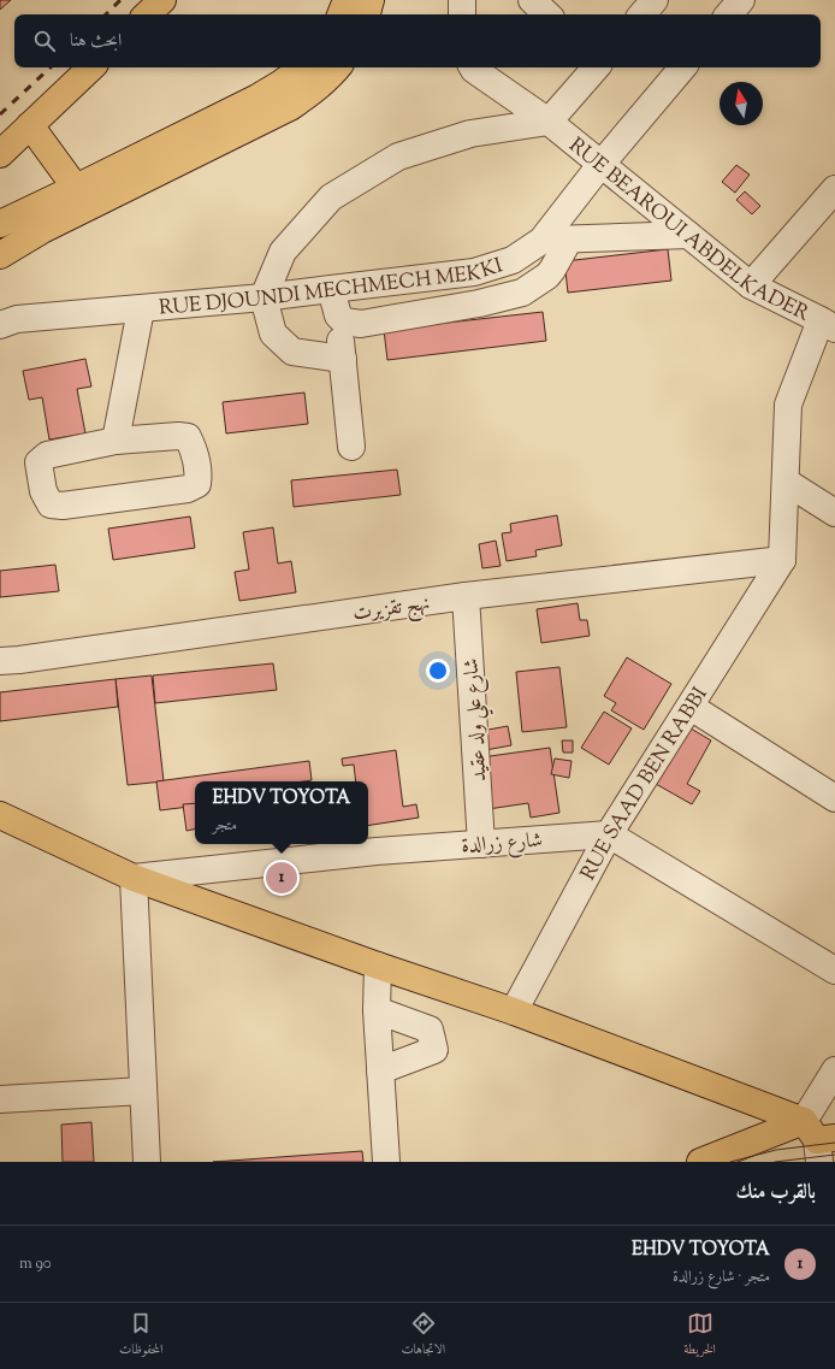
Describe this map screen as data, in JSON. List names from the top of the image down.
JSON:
{
  "streets": {
    "street": [
      "RUE BEAROUI ABDELKADER",
      "RUE DJOUNDI MECHMECH MEKKI",
      "نهج تقزيرت",
      "شارع علي ولد عقيد",
      "RUE SAAD BEN RABBI",
      "شارع زرالدة"
    ]
  },
  "crossings": [
    ["RUE BEAROUI ABDELKADER", "RUE DJOUNDI MECHMECH MEKKI"],
    ["نهج تقزيرت", "شارع علي ولد عقيد"],
    ["نهج تقزيرت", "RUE SAAD BEN RABBI"],
    ["شارع علي ولد عقيد", "شارع زرالدة"],
    ["RUE SAAD BEN RABBI", "شارع زرالدة"]
  ],
  "north": "top",
  "page": {
    "search": "ابحث هنا",
    "popup": ["EHDV TOYOTA", "متجر"],
    "pins": "1",
    "heading": "بالقرب منك",
    "list": [
      {
        "mark": "1",
        "name": "EHDV TOYOTA",
        "note": "متجر · شارع زرالدة",
        "value": "90 m"
      }
    ],
    "nav": ["الخريطة", "الاتجاهات", "المحفوظات"]
  }
}
